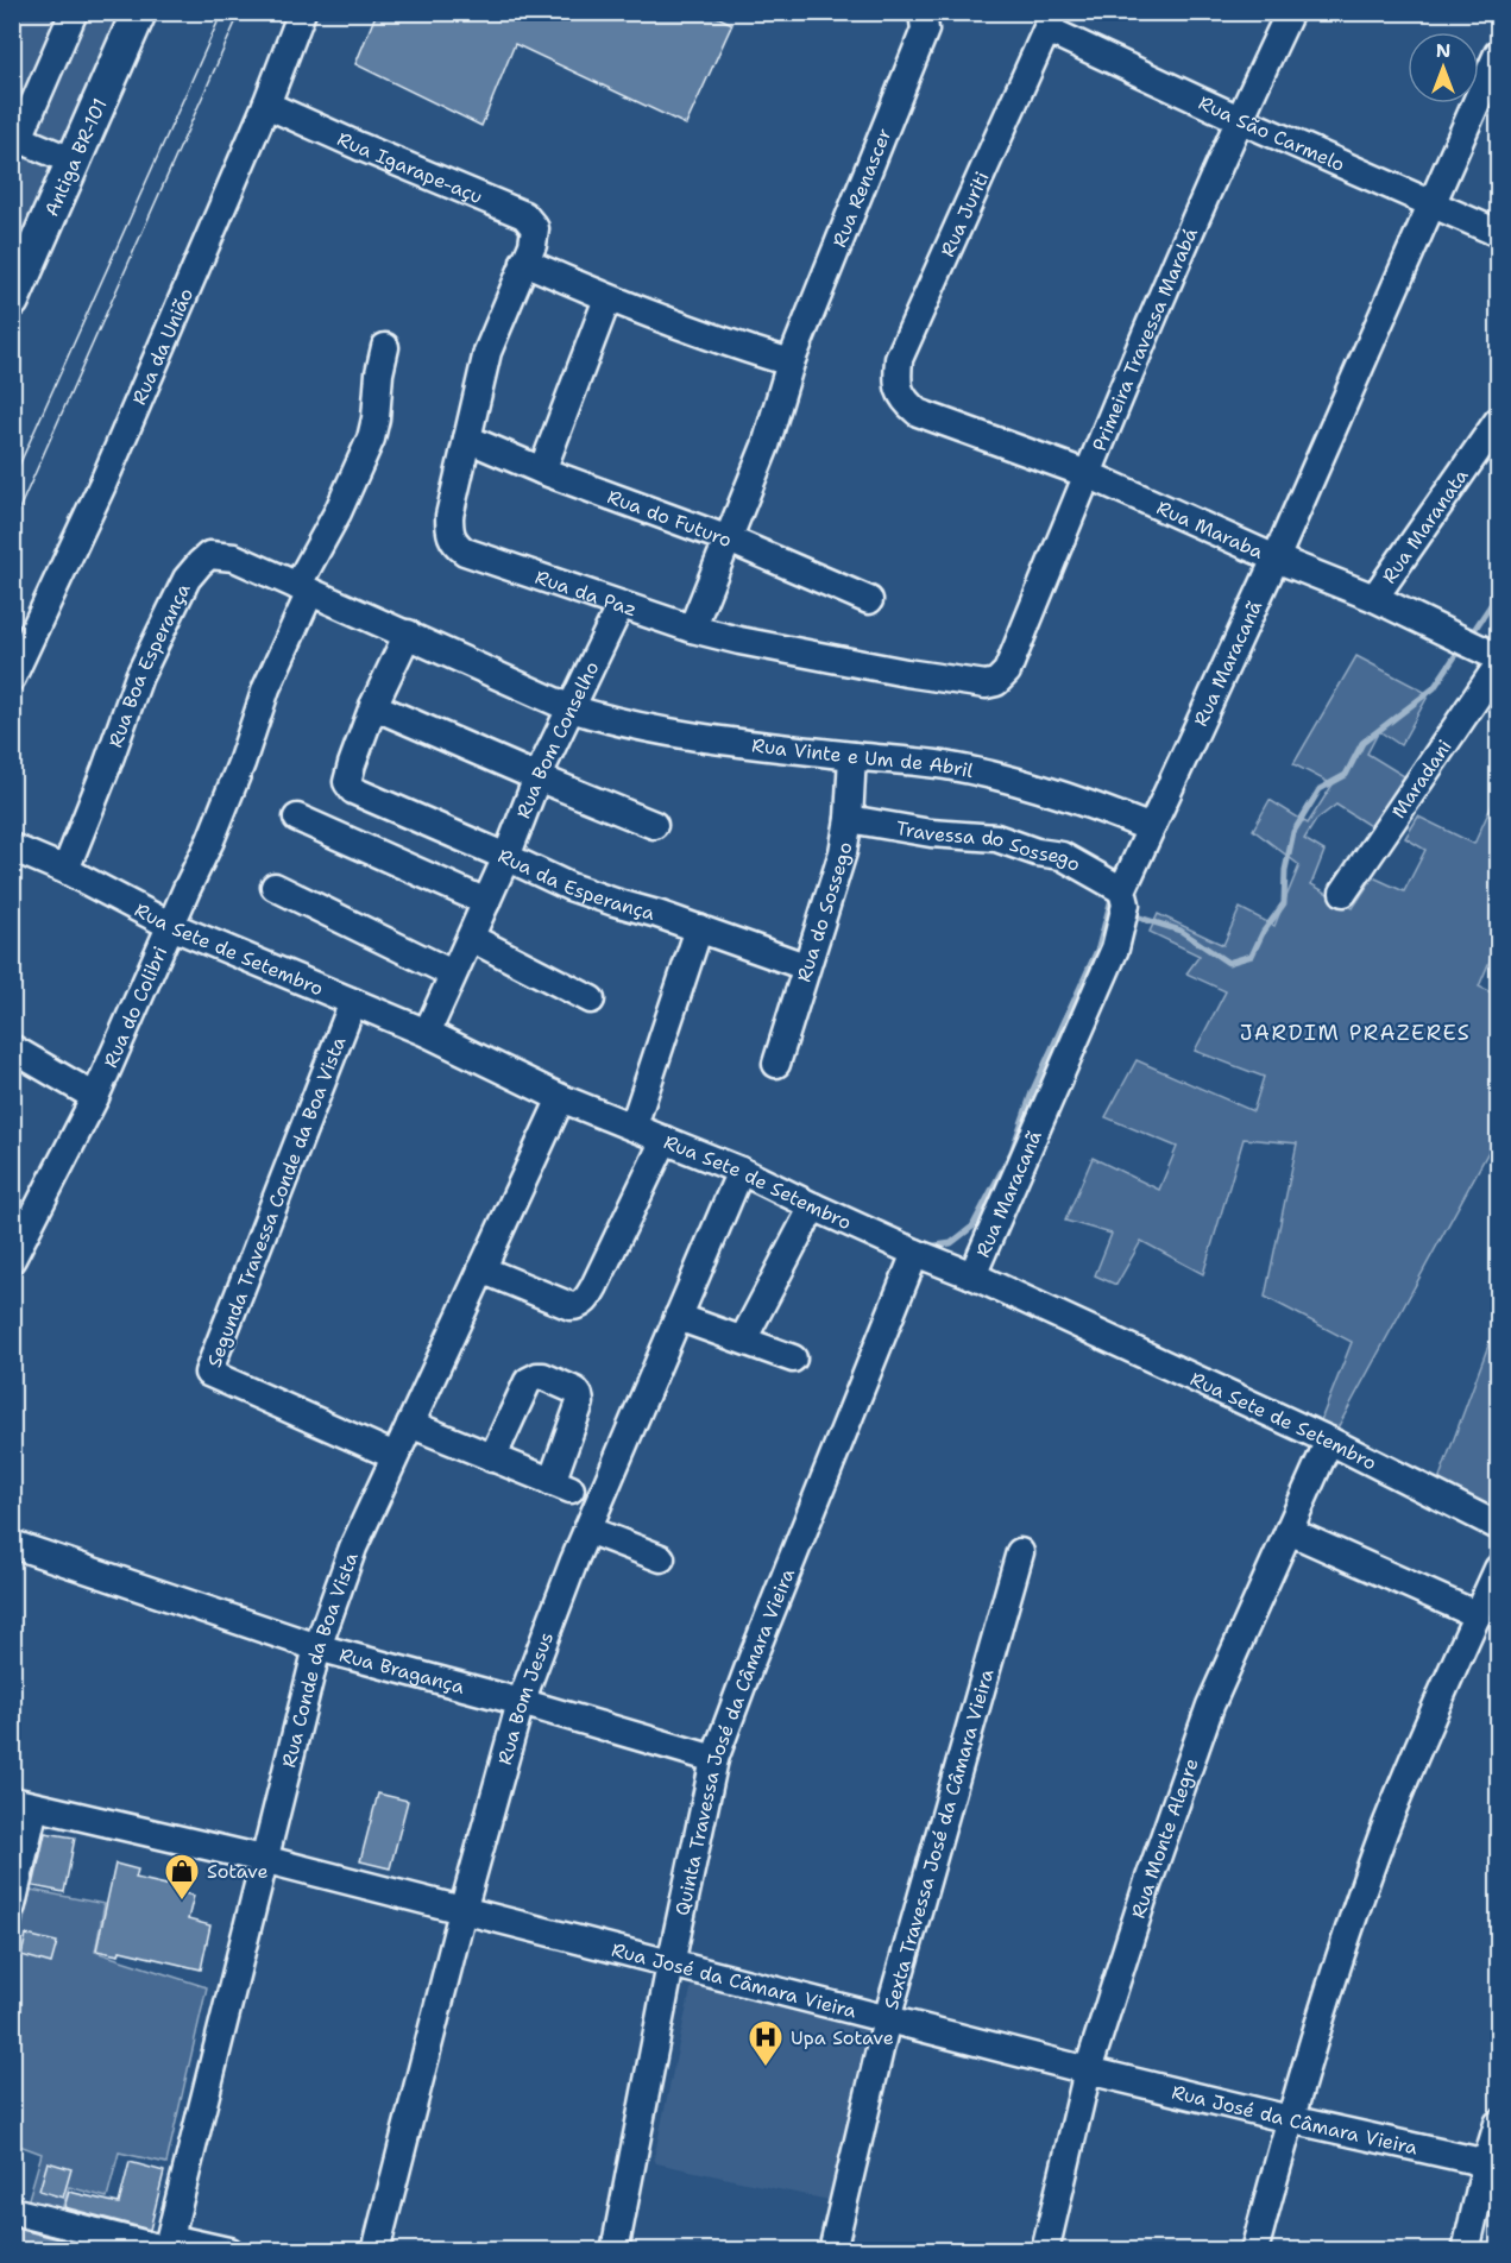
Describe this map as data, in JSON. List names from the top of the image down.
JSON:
{
  "streets": {
    "main road": ["Antiga BR-101"],
    "street": [
      "Rua São Carmelo",
      "Rua Igarape-açu",
      "Rua Renascer",
      "Rua Juriti",
      "Primeira Travessa Marabá",
      "Rua da União",
      "Rua do Futuro",
      "Rua Maranata",
      "Rua Maraba",
      "Rua da Paz",
      "Rua Maracanã",
      "Rua Boa Esperança",
      "Rua Bom Conselho",
      "Rua Vinte e Um de Abril",
      "Maradani",
      "Travessa do Sossego",
      "Rua da Esperança",
      "Rua do Sossego",
      "Rua Sete de Setembro",
      "Rua do Colibri",
      "Segunda Travessa Conde da Boa Vista",
      "Rua Conde da Boa Vista",
      "Rua Bragança",
      "Rua Bom Jesus",
      "Quinta Travessa José da Câmara Vieira",
      "Sexta Travessa José da Câmara Vieira",
      "Rua Monte Alegre",
      "Rua José da Câmara Vieira"
    ]
  },
  "crossings": [
    ["Rua São Carmelo", "Rua Juriti"],
    ["Rua São Carmelo", "Primeira Travessa Marabá"],
    ["Rua São Carmelo", "Rua Maracanã"],
    ["Rua Igarape-açu", "Rua da União"],
    ["Rua Igarape-açu", "Rua da Paz"],
    ["Rua Renascer", "Rua do Futuro"],
    ["Rua Renascer", "Rua da Paz"],
    ["Rua Juriti", "Rua Maraba"],
    ["Primeira Travessa Marabá", "Rua Maraba"],
    ["Primeira Travessa Marabá", "Rua da Paz"],
    ["Rua do Futuro", "Rua da Paz"],
    ["Rua Maranata", "Rua Maraba"],
    ["Rua Maraba", "Rua Maracanã"],
    ["Rua da Paz", "Rua Bom Conselho"],
    ["Rua Maracanã", "Rua Vinte e Um de Abril"],
    ["Rua Maracanã", "Travessa do Sossego"],
    ["Rua Maracanã", "Rua Sete de Setembro"],
    ["Rua Boa Esperança", "Rua Sete de Setembro"],
    ["Rua Boa Esperança", "Rua do Colibri"],
    ["Rua Bom Conselho", "Rua Vinte e Um de Abril"],
    ["Rua Bom Conselho", "Rua da Esperança"],
    ["Rua Bom Conselho", "Rua Sete de Setembro"],
    ["Rua Vinte e Um de Abril", "Rua do Sossego"],
    ["Travessa do Sossego", "Rua do Sossego"],
    ["Rua da Esperança", "Rua do Sossego"],
    ["Rua Sete de Setembro", "Rua do Colibri"],
    ["Rua Sete de Setembro", "Segunda Travessa Conde da Boa Vista"],
    ["Rua Sete de Setembro", "Rua Conde da Boa Vista"],
    ["Rua Sete de Setembro", "Rua Bom Jesus"],
    ["Rua Sete de Setembro", "Quinta Travessa José da Câmara Vieira"],
    ["Rua Sete de Setembro", "Rua Monte Alegre"],
    ["Segunda Travessa Conde da Boa Vista", "Rua Conde da Boa Vista"],
    ["Rua Conde da Boa Vista", "Rua Bragança"],
    ["Rua Conde da Boa Vista", "Rua José da Câmara Vieira"],
    ["Rua Bragança", "Rua Bom Jesus"],
    ["Rua Bragança", "Quinta Travessa José da Câmara Vieira"],
    ["Rua Bom Jesus", "Rua José da Câmara Vieira"],
    ["Quinta Travessa José da Câmara Vieira", "Rua José da Câmara Vieira"],
    ["Sexta Travessa José da Câmara Vieira", "Rua José da Câmara Vieira"],
    ["Rua Monte Alegre", "Rua José da Câmara Vieira"]
  ],
  "districts": ["JARDIM PRAZERES"],
  "places": {
    "shop": ["Sotave"],
    "hospital": ["Upa Sotave"]
  },
  "north": "top"
}
